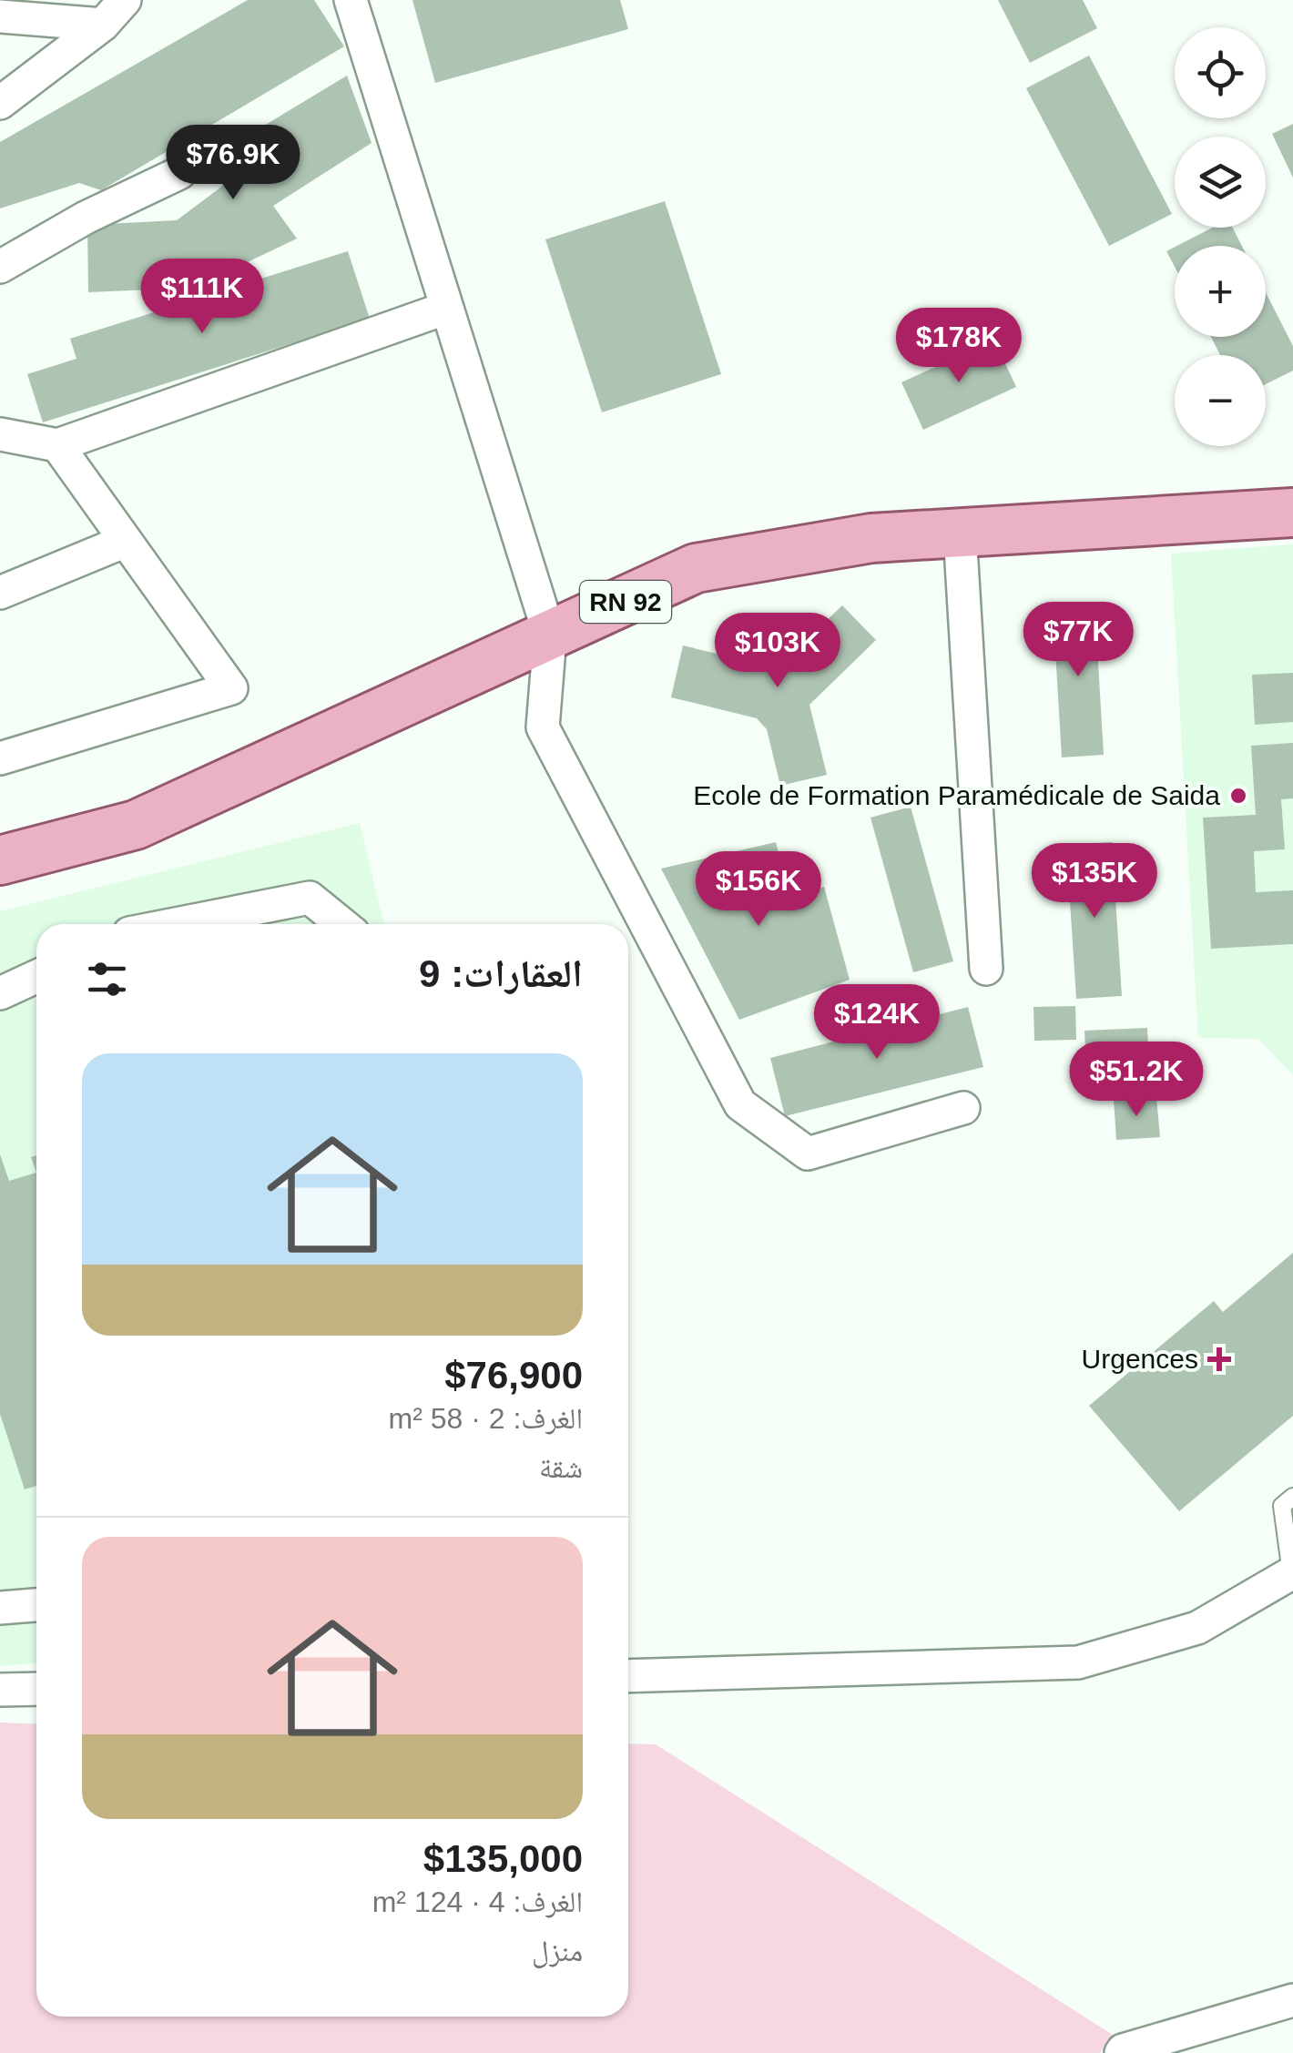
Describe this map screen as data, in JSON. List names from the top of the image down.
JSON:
{
  "streets": {
    "main road": ["RN 92"]
  },
  "places": {
    "other": ["Ecole de Formation Paramédicale de Saida"],
    "health": ["Urgences"]
  },
  "page": {
    "map_buttons": ["+", "−"],
    "price": [
      "$76.9K",
      "$111K",
      "$178K",
      "$77K",
      "$103K",
      "$135K",
      "$156K",
      "$124K",
      "$51.2K"
    ],
    "heading": "العقارات: 9",
    "list": [
      {
        "name": "$76,900",
        "note": "الغرف: 2 · 58 m² · شقة"
      },
      {
        "name": "$135,000",
        "note": "الغرف: 4 · 124 m² · منزل"
      }
    ]
  }
}
